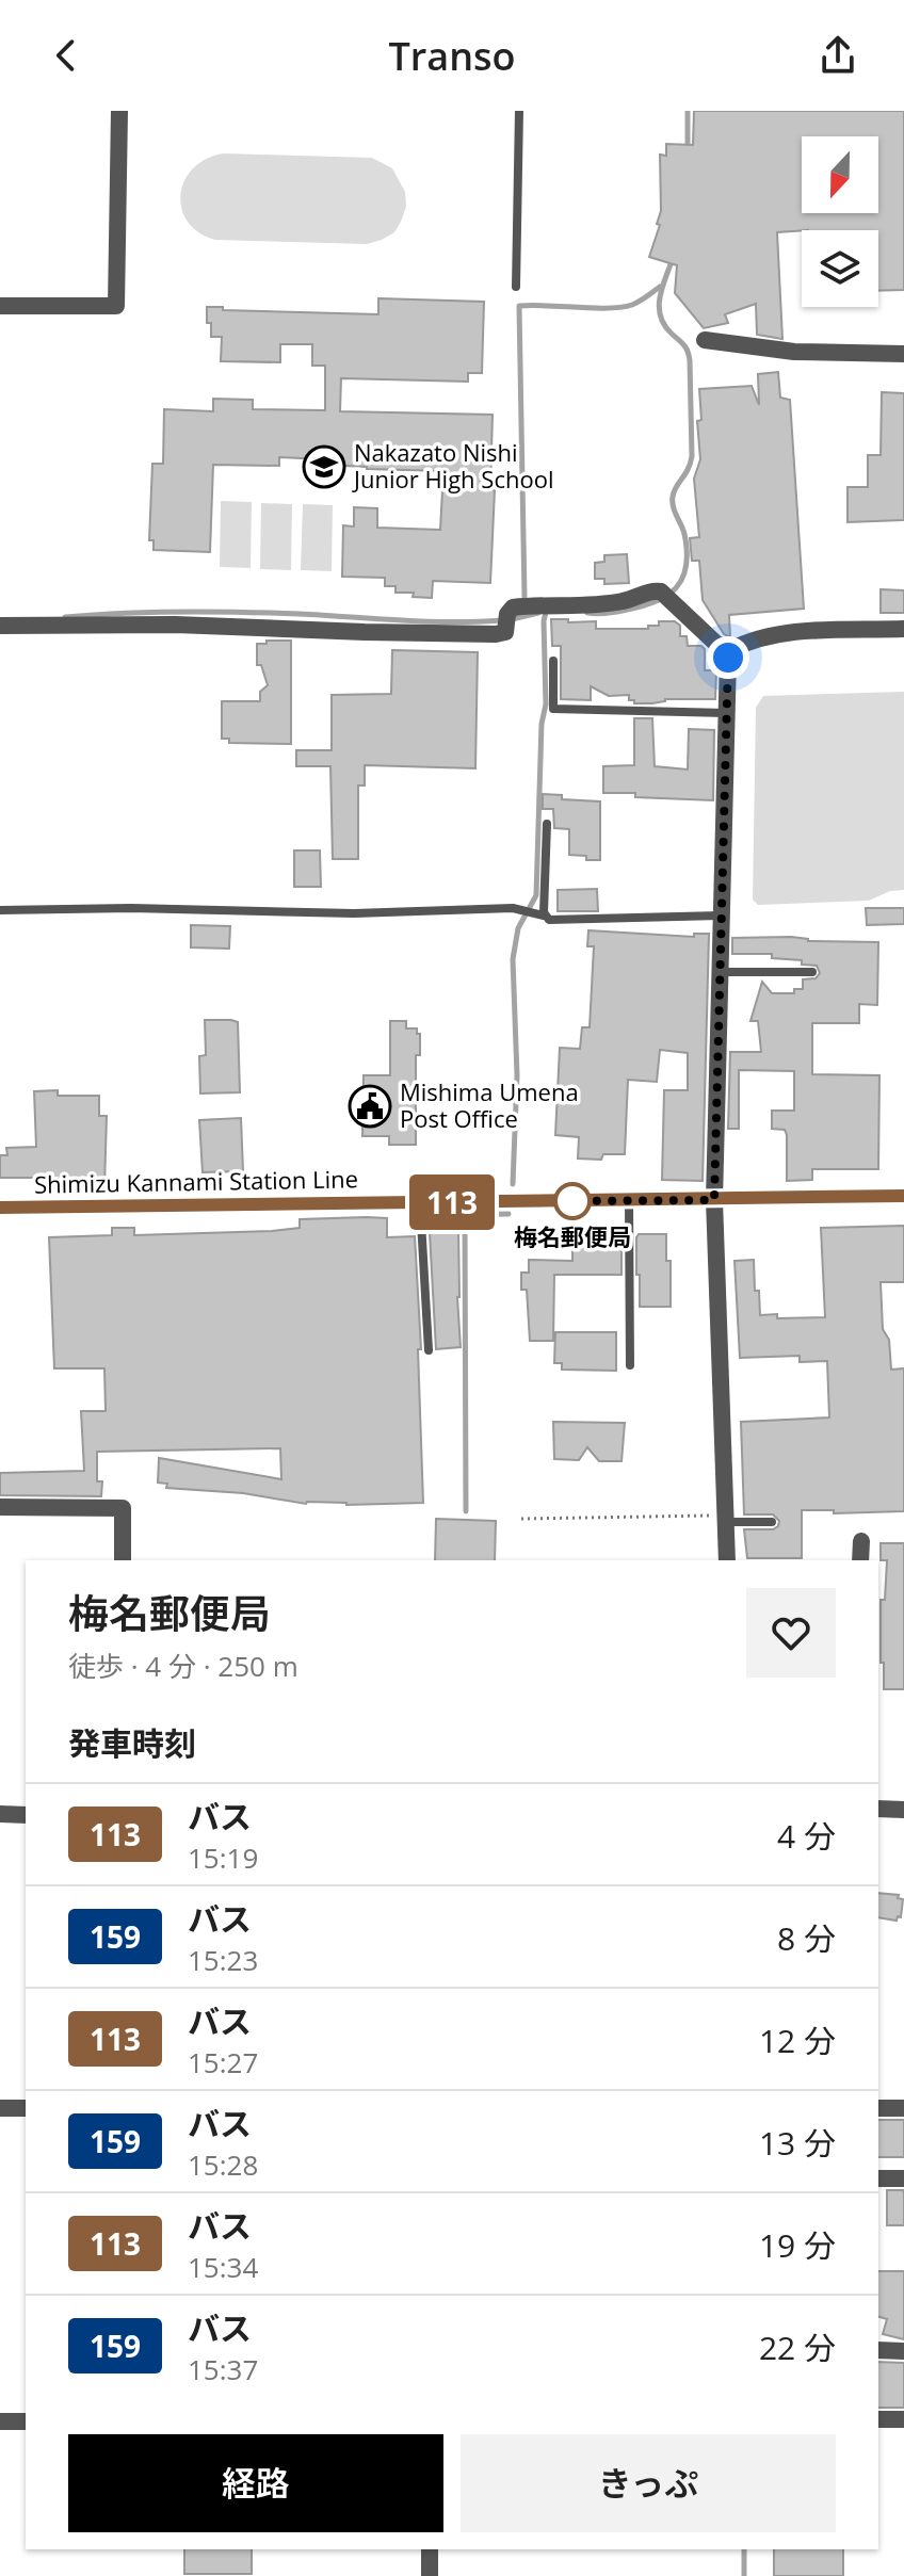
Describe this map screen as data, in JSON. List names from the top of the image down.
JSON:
{
  "streets": {
    "main road": ["Shimizu Kannami Station Line"]
  },
  "places": {
    "school or university": ["Nakazato Nishi Junior High School"],
    "public building": ["Mishima Umena Post Office"],
    "other": ["梅名郵便局"]
  },
  "lines": ["bus line 113"],
  "north": "bottom",
  "page": {
    "header": "Transo",
    "on_map": "113",
    "heading": [
      ["梅名郵便局", "徒歩 · 4 分 · 250 m"],
      "発車時刻"
    ],
    "list": [
      {
        "mark": "113",
        "name": "バス",
        "note": "15:19",
        "value": "4 分"
      },
      {
        "mark": "159",
        "name": "バス",
        "note": "15:23",
        "value": "8 分"
      },
      {
        "mark": "113",
        "name": "バス",
        "note": "15:27",
        "value": "12 分"
      },
      {
        "mark": "159",
        "name": "バス",
        "note": "15:28",
        "value": "13 分"
      },
      {
        "mark": "113",
        "name": "バス",
        "note": "15:34",
        "value": "19 分"
      },
      {
        "mark": "159",
        "name": "バス",
        "note": "15:37",
        "value": "22 分"
      }
    ],
    "buttons": ["経路", "きっぷ"]
  }
}
